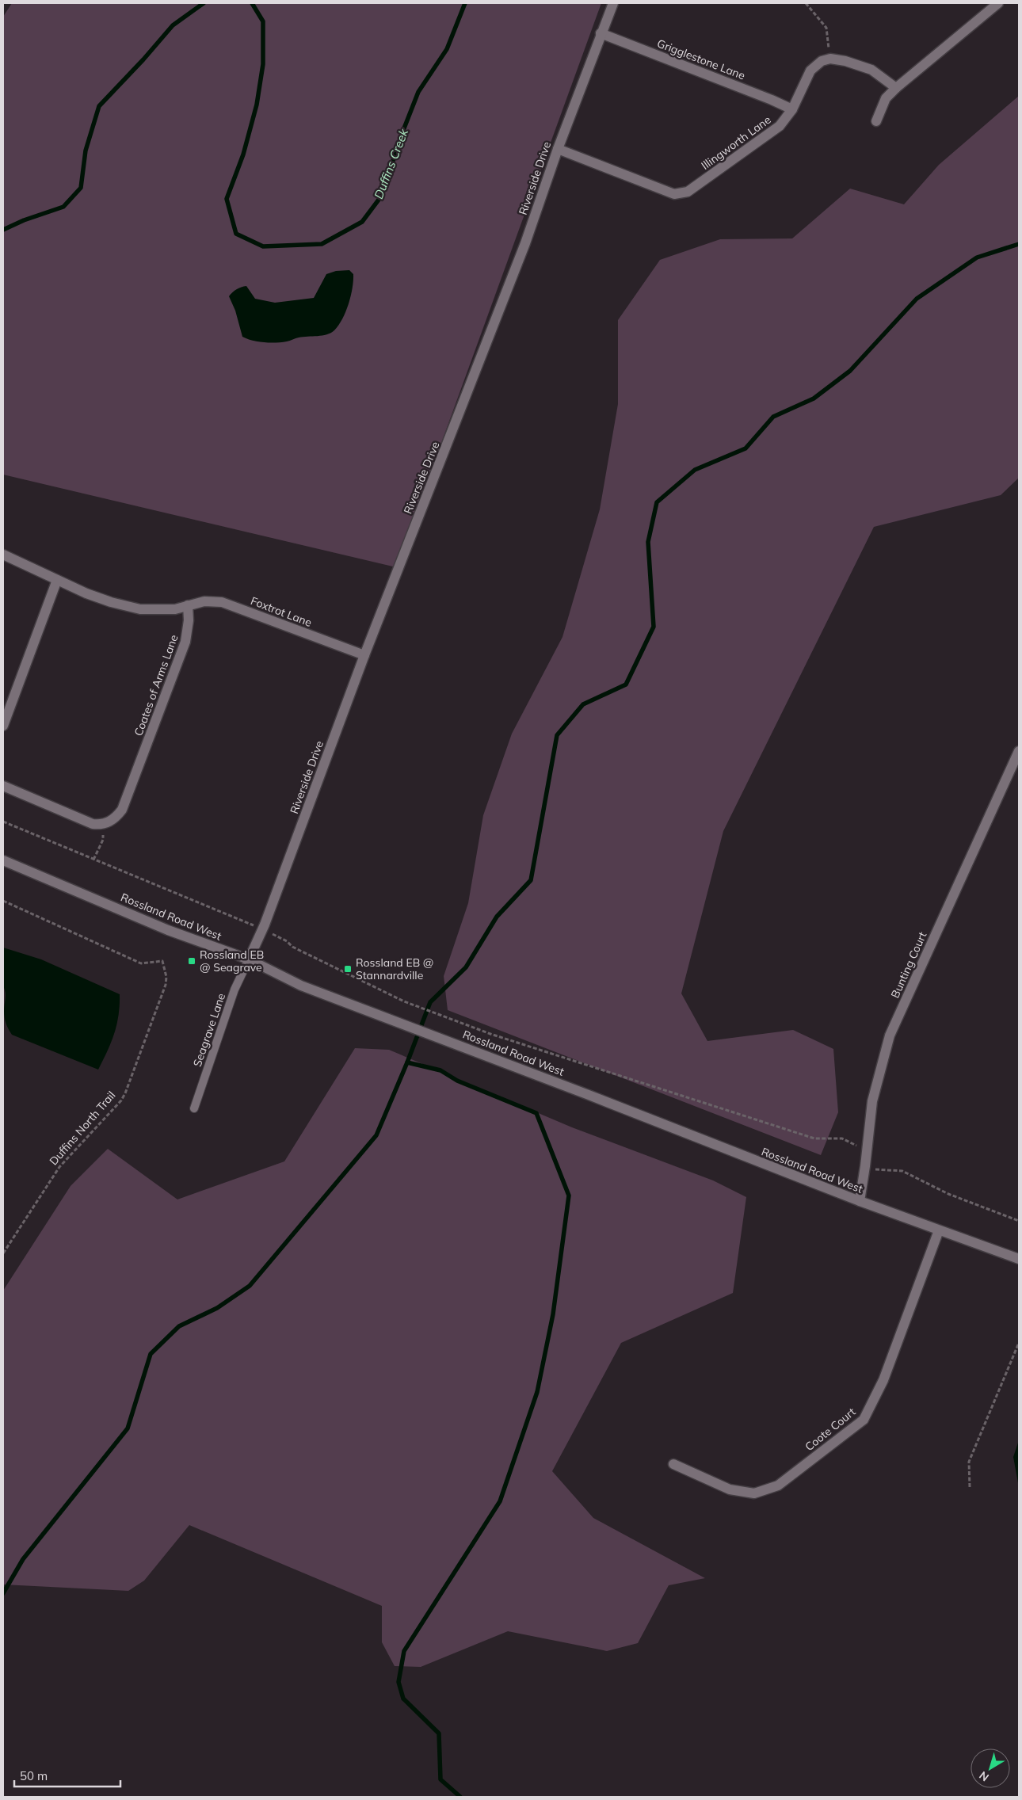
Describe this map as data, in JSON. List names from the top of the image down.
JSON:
{
  "streets": {
    "street": [
      "Grigglestone Lane",
      "Illingworth Lane",
      "Riverside Drive",
      "Foxtrot Lane",
      "Coates of Arms Lane",
      "Rossland Road West",
      "Bunting Court",
      "Coote Court"
    ],
    "lane": ["Seagrave Lane"],
    "path": ["Duffins North Trail"]
  },
  "crossings": [
    ["Grigglestone Lane", "Illingworth Lane"],
    ["Grigglestone Lane", "Riverside Drive"],
    ["Illingworth Lane", "Riverside Drive"],
    ["Riverside Drive", "Foxtrot Lane"],
    ["Riverside Drive", "Rossland Road West"],
    ["Riverside Drive", "Seagrave Lane"],
    ["Foxtrot Lane", "Coates of Arms Lane"],
    ["Rossland Road West", "Bunting Court"],
    ["Rossland Road West", "Seagrave Lane"],
    ["Rossland Road West", "Coote Court"]
  ],
  "water": ["Duffins Creek"],
  "places": {
    "transit": ["Rossland EB @ Seagrave", "Rossland EB @ Stannardville"]
  },
  "scale_bar": "50 m",
  "north": "bottom left"
}
